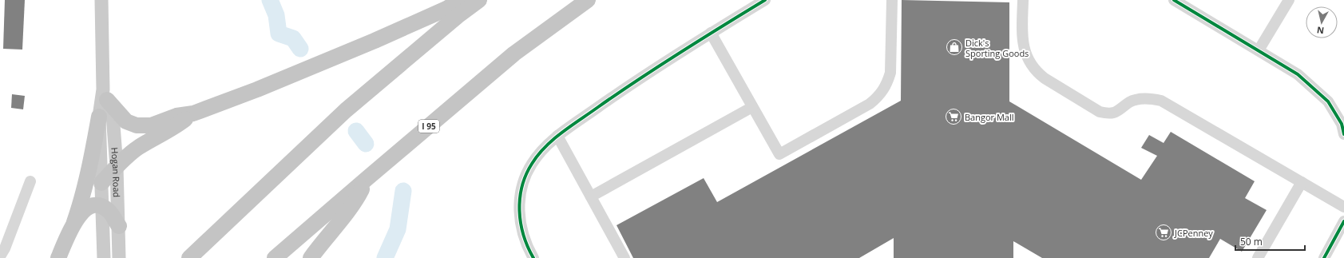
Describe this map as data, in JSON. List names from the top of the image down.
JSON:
{
  "streets": {
    "highway": ["I 95"],
    "main road": ["Hogan Road"]
  },
  "places": {
    "shop": ["Dick's Sporting Goods"],
    "supermarket": ["Bangor Mall", "JCPenney"]
  },
  "scale_bar": "50 m",
  "north": "bottom"
}
